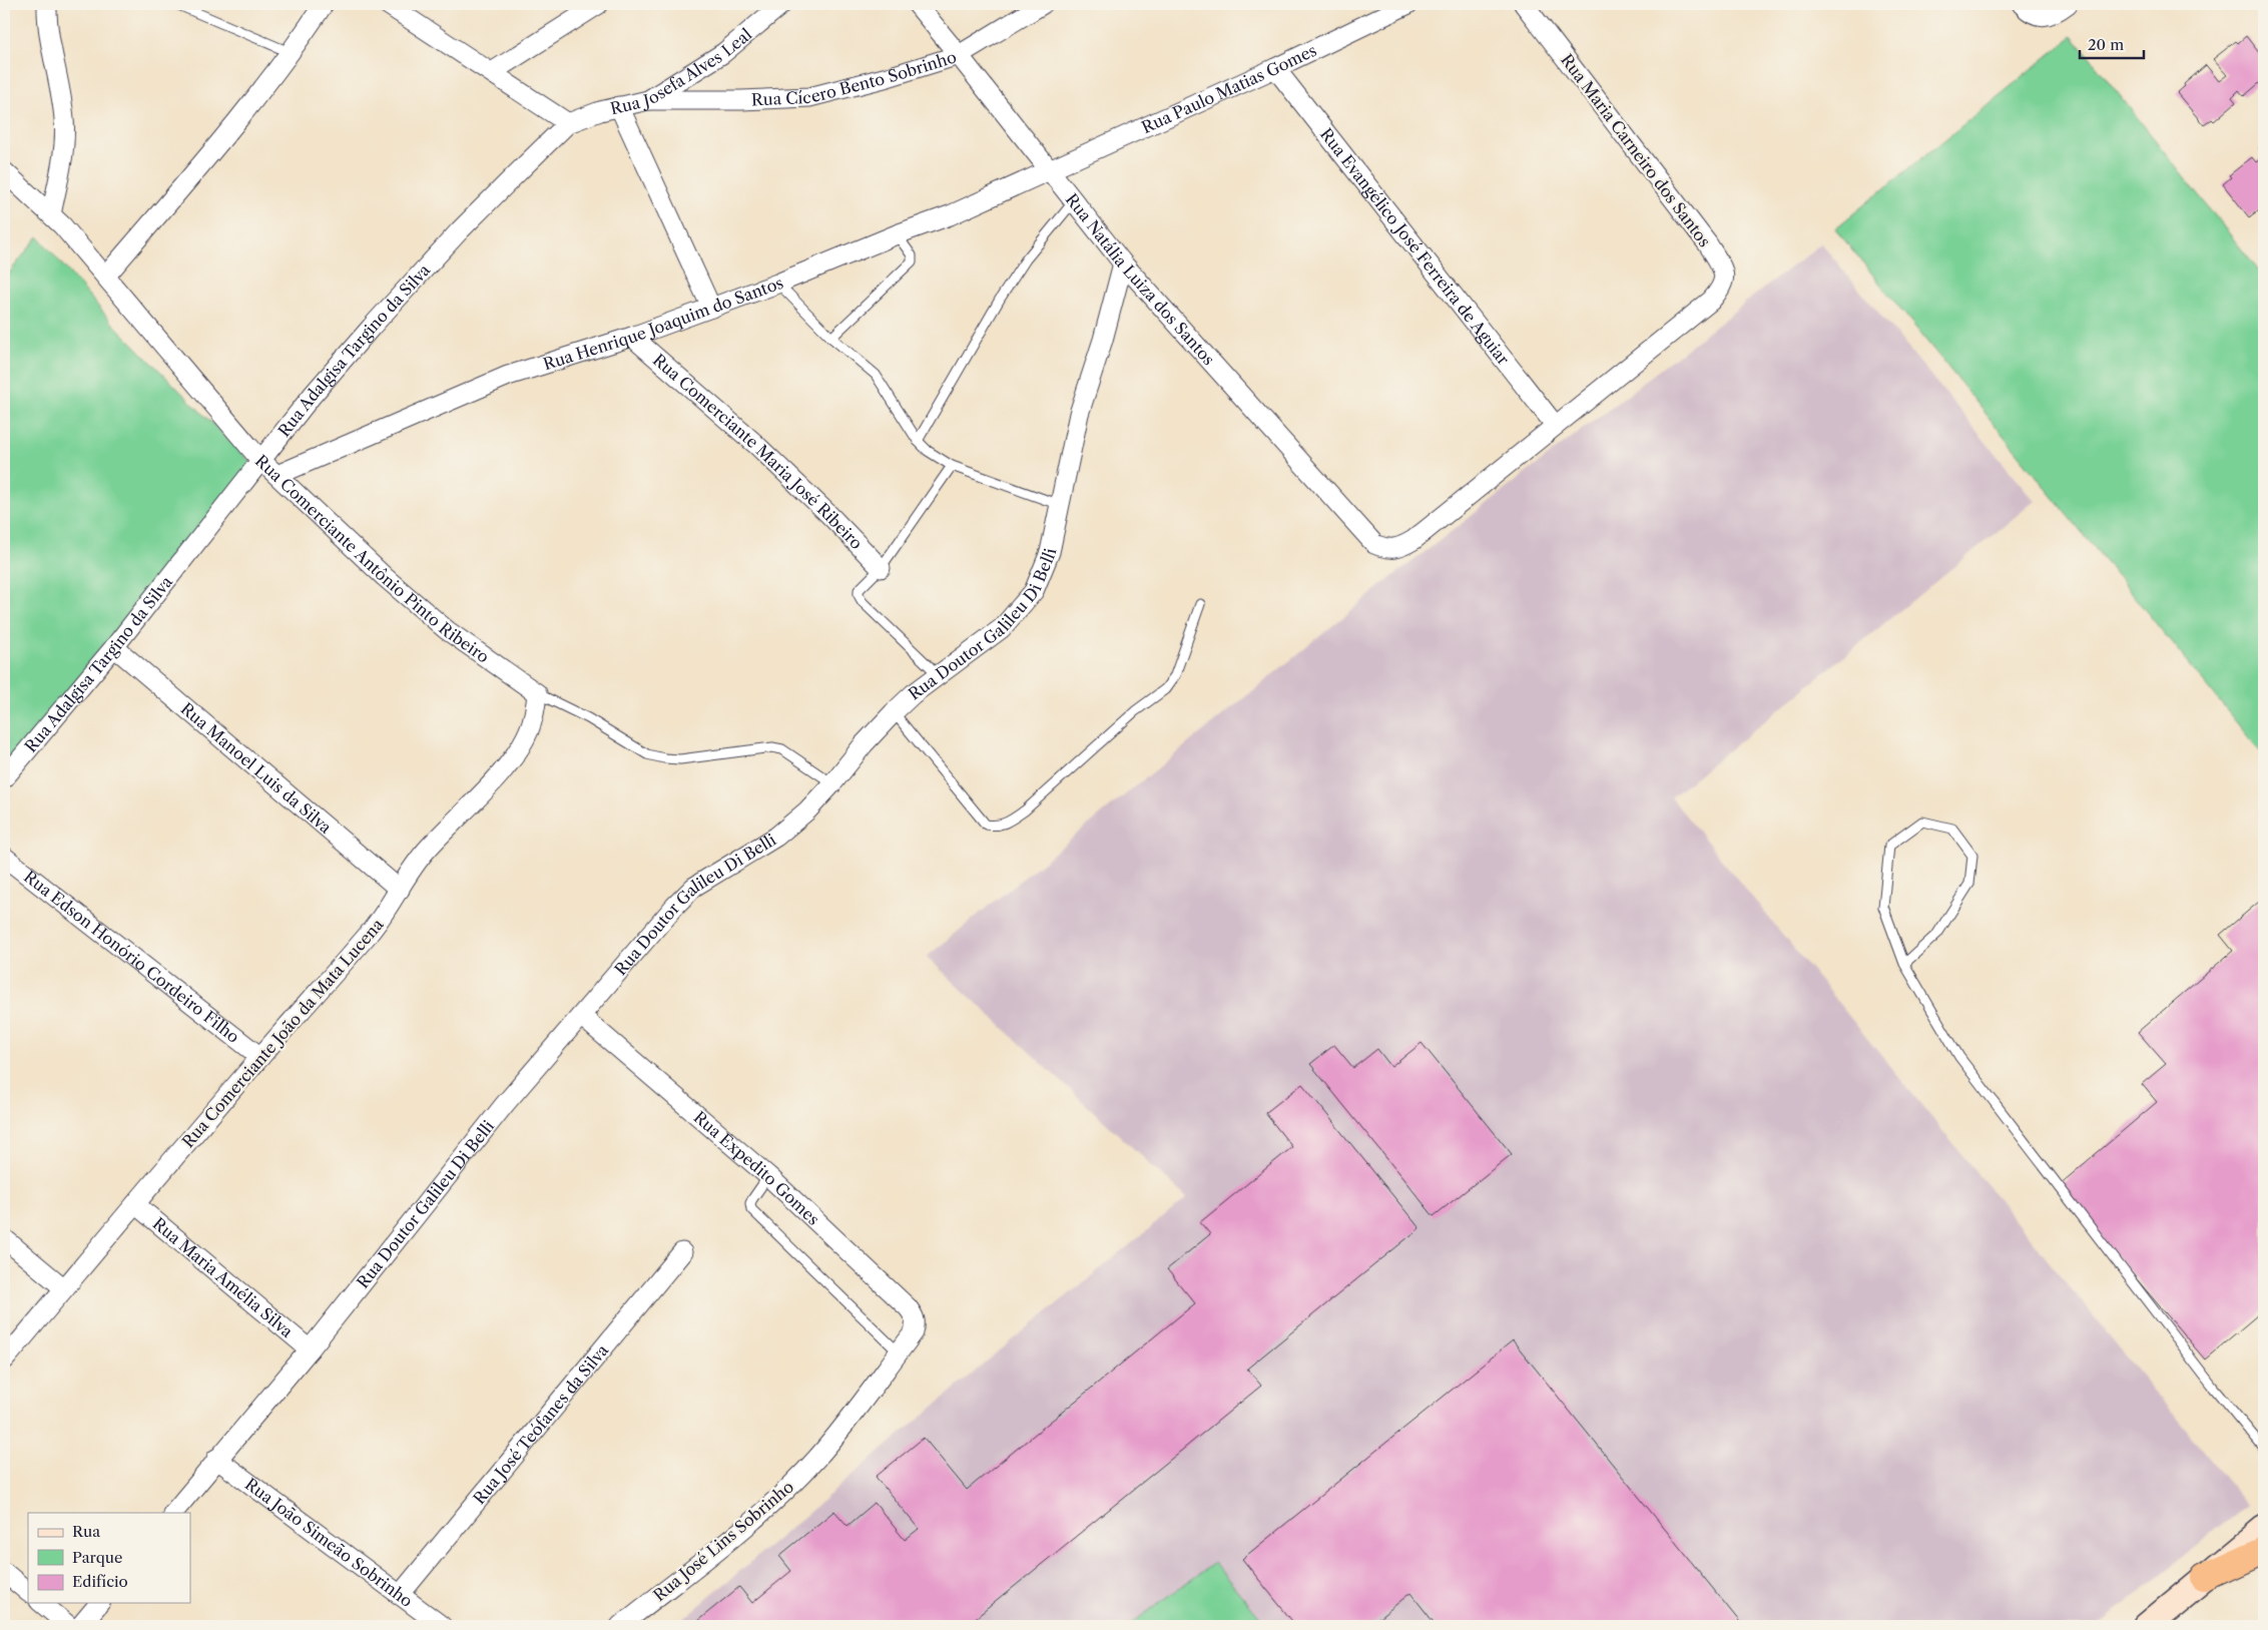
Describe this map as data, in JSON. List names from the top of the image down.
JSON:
{
  "streets": {
    "street": [
      "Rua Josefa Alves Leal",
      "Rua Cícero Bento Sobrinho",
      "Rua Paulo Matias Gomes",
      "Rua Maria Carneiro dos Santos",
      "Rua Evangélico José Ferreira de Aguiar",
      "Rua Natália Luiza dos Santos",
      "Rua Henrique Joaquim do Santos",
      "Rua Adalgisa Targino da Silva",
      "Rua Comerciante Maria José Ribeiro",
      "Rua Comerciante Antônio Pinto Ribeiro",
      "Rua Doutor Galileu Di Belli",
      "Rua Manoel Luis da Silva",
      "Rua Edson Honório Cordeiro Filho",
      "Rua Comerciante João da Mata Lucena",
      "Rua Expedito Gomes",
      "Rua Maria Amélia Silva",
      "Rua José Teófanes da Silva",
      "Rua José Lins Sobrinho",
      "Rua João Simeão Sobrinho"
    ]
  },
  "crossings": [
    ["Rua Josefa Alves Leal", "Rua Cícero Bento Sobrinho"],
    ["Rua Josefa Alves Leal", "Rua Adalgisa Targino da Silva"],
    ["Rua Cícero Bento Sobrinho", "Rua Natália Luiza dos Santos"],
    ["Rua Paulo Matias Gomes", "Rua Evangélico José Ferreira de Aguiar"],
    ["Rua Paulo Matias Gomes", "Rua Natália Luiza dos Santos"],
    ["Rua Paulo Matias Gomes", "Rua Henrique Joaquim do Santos"],
    ["Rua Maria Carneiro dos Santos", "Rua Evangélico José Ferreira de Aguiar"],
    ["Rua Maria Carneiro dos Santos", "Rua Natália Luiza dos Santos"],
    ["Rua Natália Luiza dos Santos", "Rua Henrique Joaquim do Santos"],
    ["Rua Natália Luiza dos Santos", "Rua Doutor Galileu Di Belli"],
    ["Rua Henrique Joaquim do Santos", "Rua Comerciante Maria José Ribeiro"],
    ["Rua Henrique Joaquim do Santos", "Rua Comerciante Antônio Pinto Ribeiro"],
    ["Rua Adalgisa Targino da Silva", "Rua Comerciante Antônio Pinto Ribeiro"],
    ["Rua Adalgisa Targino da Silva", "Rua Manoel Luis da Silva"],
    ["Rua Comerciante Antônio Pinto Ribeiro", "Rua Doutor Galileu Di Belli"],
    ["Rua Comerciante Antônio Pinto Ribeiro", "Rua Comerciante João da Mata Lucena"],
    ["Rua Doutor Galileu Di Belli", "Rua Expedito Gomes"],
    ["Rua Doutor Galileu Di Belli", "Rua Maria Amélia Silva"],
    ["Rua Doutor Galileu Di Belli", "Rua João Simeão Sobrinho"],
    ["Rua Manoel Luis da Silva", "Rua Comerciante João da Mata Lucena"],
    ["Rua Edson Honório Cordeiro Filho", "Rua Comerciante João da Mata Lucena"],
    ["Rua Comerciante João da Mata Lucena", "Rua Maria Amélia Silva"],
    ["Rua Expedito Gomes", "Rua José Lins Sobrinho"],
    ["Rua José Teófanes da Silva", "Rua João Simeão Sobrinho"]
  ],
  "legend": ["Rua", "Parque", "Edifício"],
  "scale_bar": "20 m"
}
